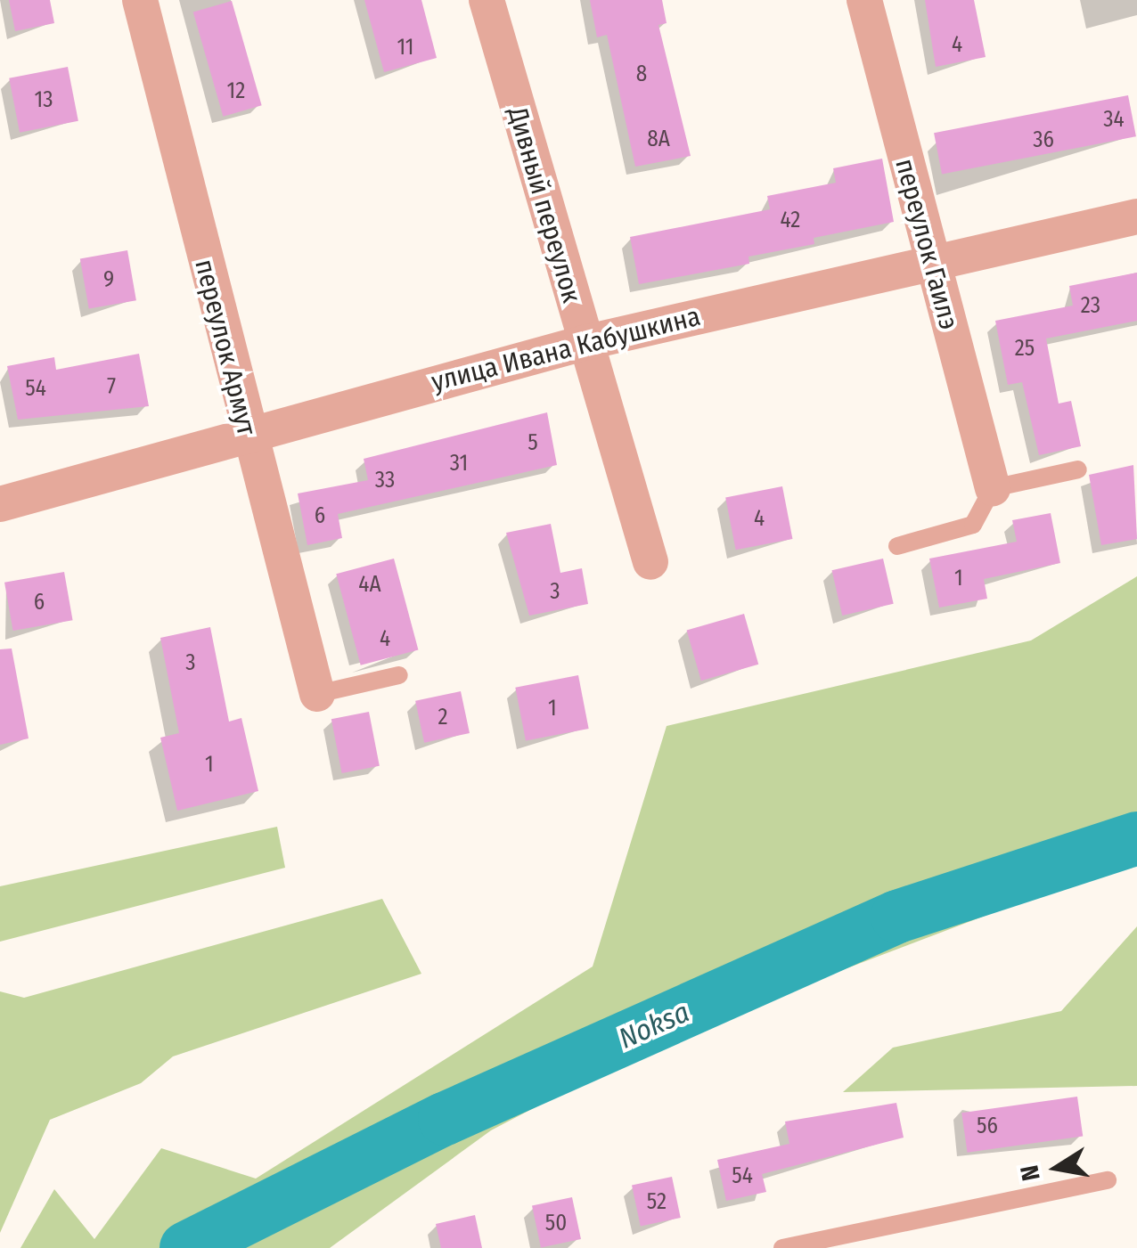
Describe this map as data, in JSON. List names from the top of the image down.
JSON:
{
  "streets": {
    "street": [
      "Дивный переулок",
      "переулок Гаилэ",
      "переулок Армут",
      "улица Ивана Кабушкина"
    ]
  },
  "crossings": [
    ["Дивный переулок", "улица Ивана Кабушкина"],
    ["переулок Гаилэ", "улица Ивана Кабушкина"],
    ["переулок Армут", "улица Ивана Кабушкина"]
  ],
  "water": ["Noksa"],
  "house_numbers": [
    "4",
    "11",
    "8",
    "12",
    "13",
    "34",
    "8А",
    "36",
    "42",
    "9",
    "23",
    "25",
    "7",
    "54",
    "5",
    "31",
    "33",
    "6",
    "4",
    "1",
    "4А",
    "3",
    "6",
    "4",
    "3",
    "1",
    "2",
    "1",
    "56",
    "54",
    "52",
    "50"
  ],
  "north": "left"
}
